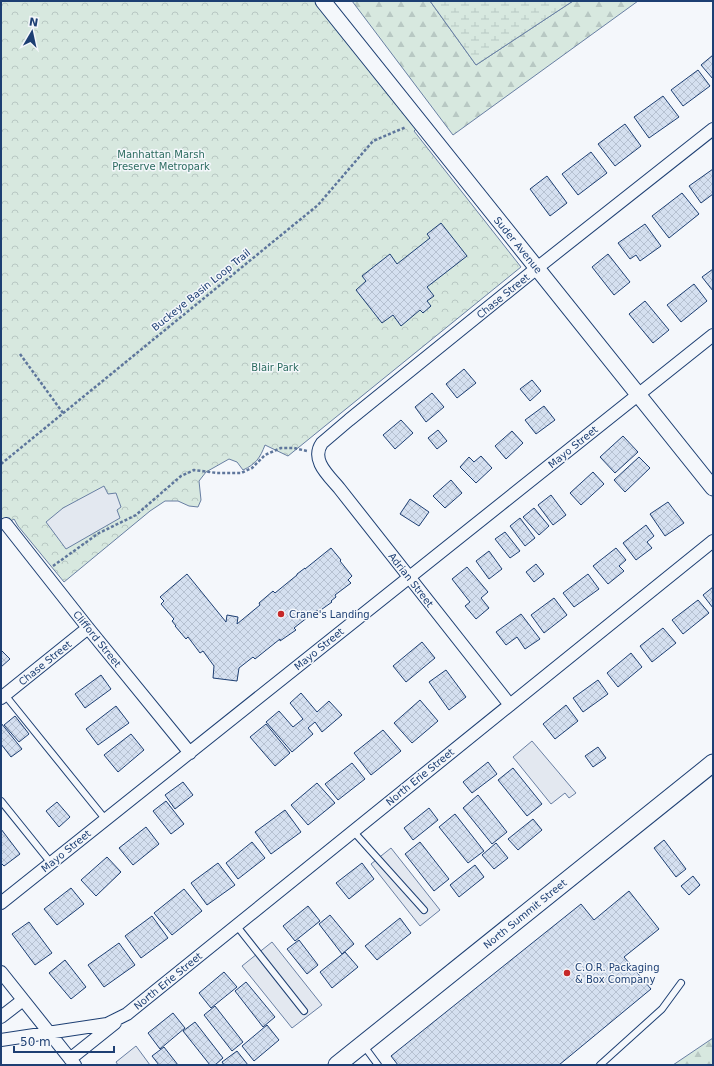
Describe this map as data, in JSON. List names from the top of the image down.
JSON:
{
  "streets": {
    "main road": ["North Summit Street"],
    "street": [
      "Suder Avenue",
      "Chase Street",
      "Mayo Street",
      "Adrian Street",
      "Clifford Street",
      "North Erie Street"
    ],
    "path": ["Buckeye Basin Loop Trail"]
  },
  "crossings": [
    ["Suder Avenue", "Chase Street"],
    ["Suder Avenue", "Mayo Street"],
    ["Chase Street", "Adrian Street"],
    ["Chase Street", "Clifford Street"],
    ["Mayo Street", "Adrian Street"],
    ["Mayo Street", "Clifford Street"],
    ["Adrian Street", "North Erie Street"]
  ],
  "parks": ["Manhattan Marsh Preserve Metropark", "Blair Park"],
  "places": ["Crane's Landing", "C.O.R. Packaging & Box Company"],
  "scale_bar": "50 m",
  "north": "top"
}
